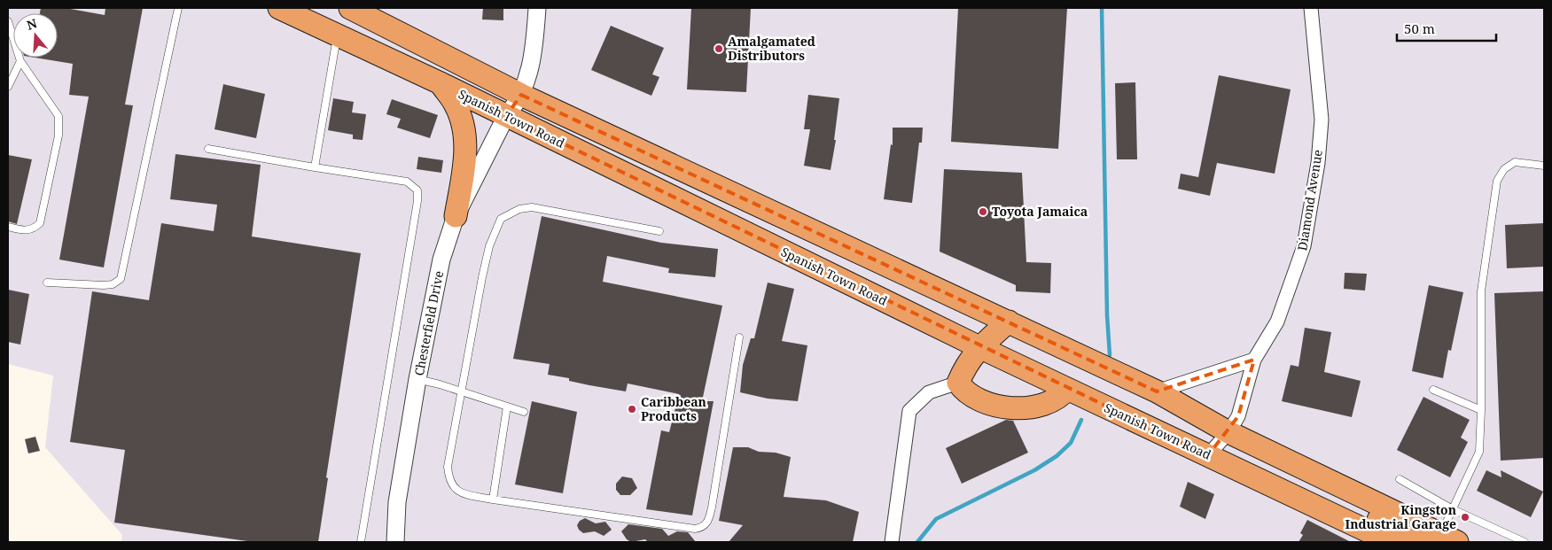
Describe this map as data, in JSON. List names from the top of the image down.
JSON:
{
  "streets": {
    "highway": ["Spanish Town Road"],
    "street": ["Diamond Avenue", "Chesterfield Drive"]
  },
  "crossings": [
    ["Spanish Town Road", "Diamond Avenue"],
    ["Spanish Town Road", "Chesterfield Drive"]
  ],
  "places": [
    "Amalgamated Distributors",
    "Toyota Jamaica",
    "Caribbean Products",
    "Kingston Industrial Garage"
  ],
  "scale_bar": "50 m",
  "north": "top"
}
